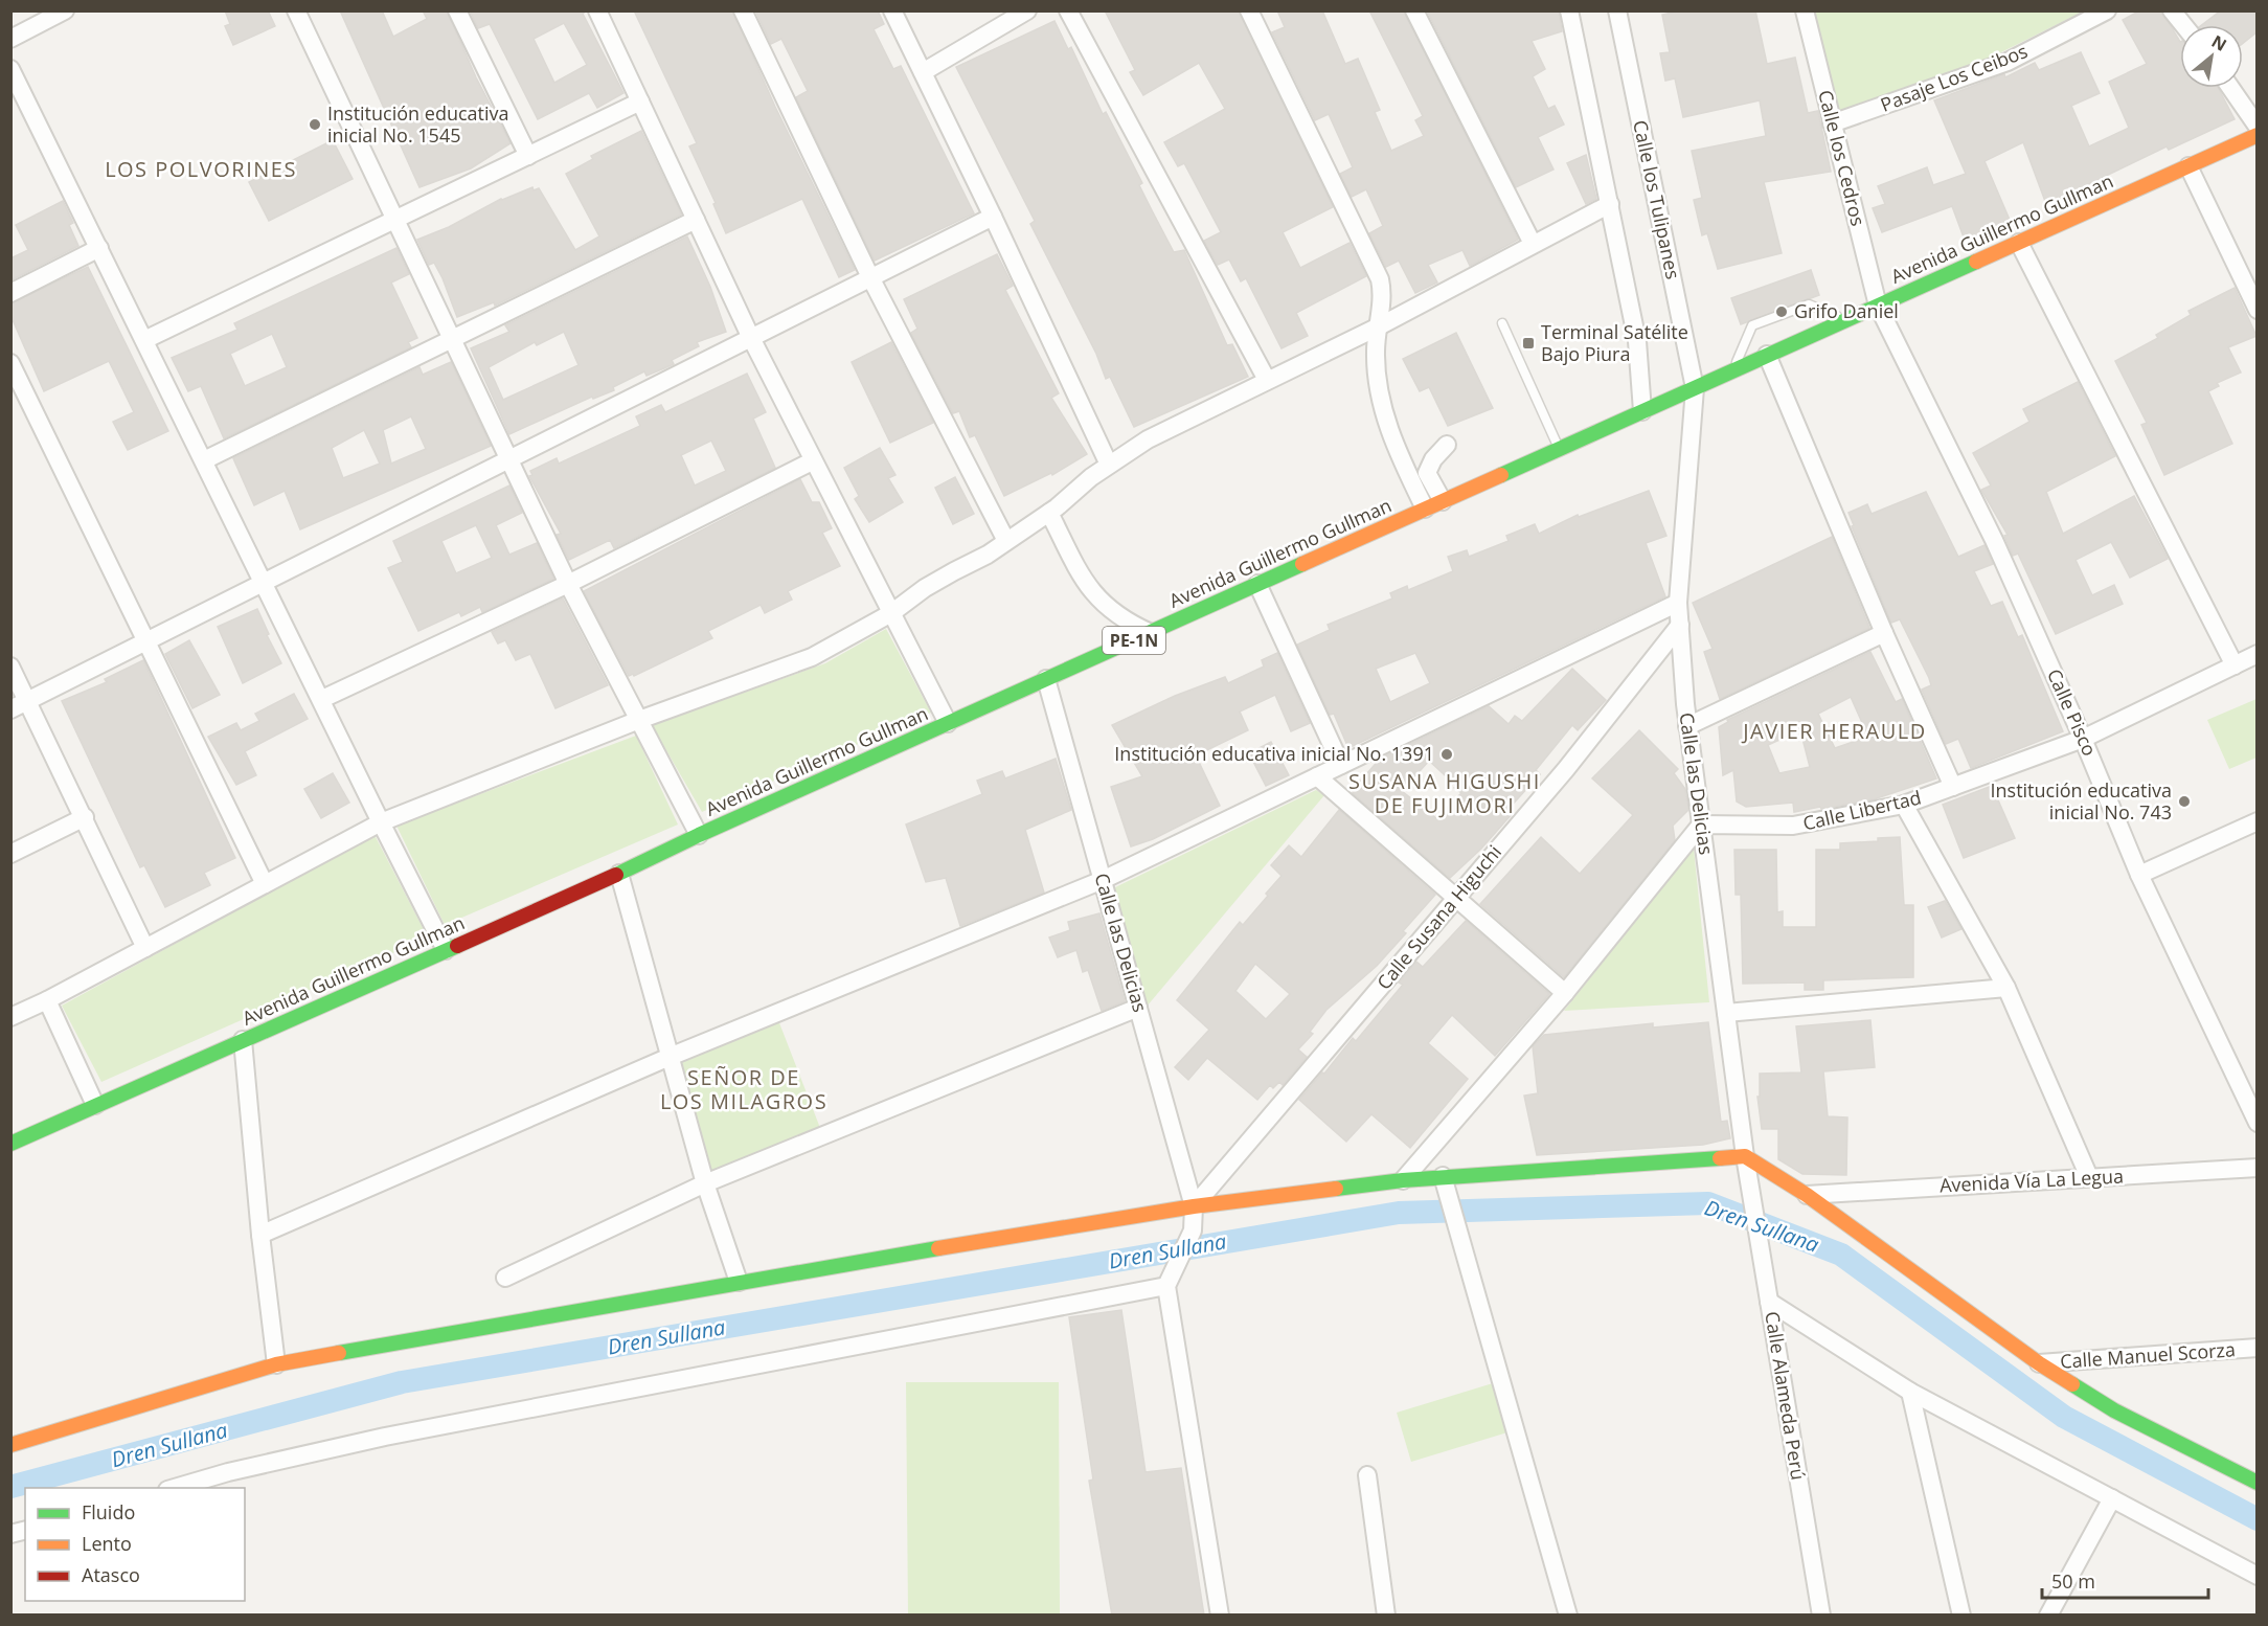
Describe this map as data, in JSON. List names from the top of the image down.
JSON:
{
  "streets": {
    "main road": ["Avenida Guillermo Gullman", "PE-1N"],
    "street": [
      "Pasaje Los Ceibos",
      "Calle los Cedros",
      "Calle los Tulipanes",
      "Calle Pisco",
      "Calle las Delicias",
      "Calle Libertad",
      "Calle Susana Higuchi",
      "Avenida Vía La Legua",
      "Calle Manuel Scorza",
      "Calle Alameda Perú"
    ]
  },
  "crossings": [
    ["Pasaje Los Ceibos", "Calle los Cedros"],
    ["Calle los Cedros", "Avenida Guillermo Gullman"],
    ["Calle los Cedros", "Calle Pisco"],
    ["Calle los Tulipanes", "Avenida Guillermo Gullman"],
    ["Calle los Tulipanes", "Calle las Delicias"],
    ["Avenida Guillermo Gullman", "Calle Pisco"],
    ["Avenida Guillermo Gullman", "Calle las Delicias"],
    ["Calle Pisco", "Calle Libertad"],
    ["Calle las Delicias", "Calle Libertad"],
    ["Calle las Delicias", "Calle Susana Higuchi"],
    ["Calle las Delicias", "Calle Alameda Perú"]
  ],
  "districts": [
    "LOS POLVORINES",
    "JAVIER HERAULD",
    "SUSANA HIGUSHI DE FUJIMORI",
    "SEÑOR DE LOS MILAGROS"
  ],
  "water": ["Dren Sullana"],
  "places": {
    "other": [
      "Institución educativa inicial No. 1545",
      "Grifo Daniel",
      "Institución educativa inicial No. 1391",
      "Institución educativa inicial No. 743"
    ],
    "transit": ["Terminal Satélite Bajo Piura"]
  },
  "legend": ["Fluido", "Lento", "Atasco"],
  "scale_bar": "50 m",
  "north": "top right"
}
